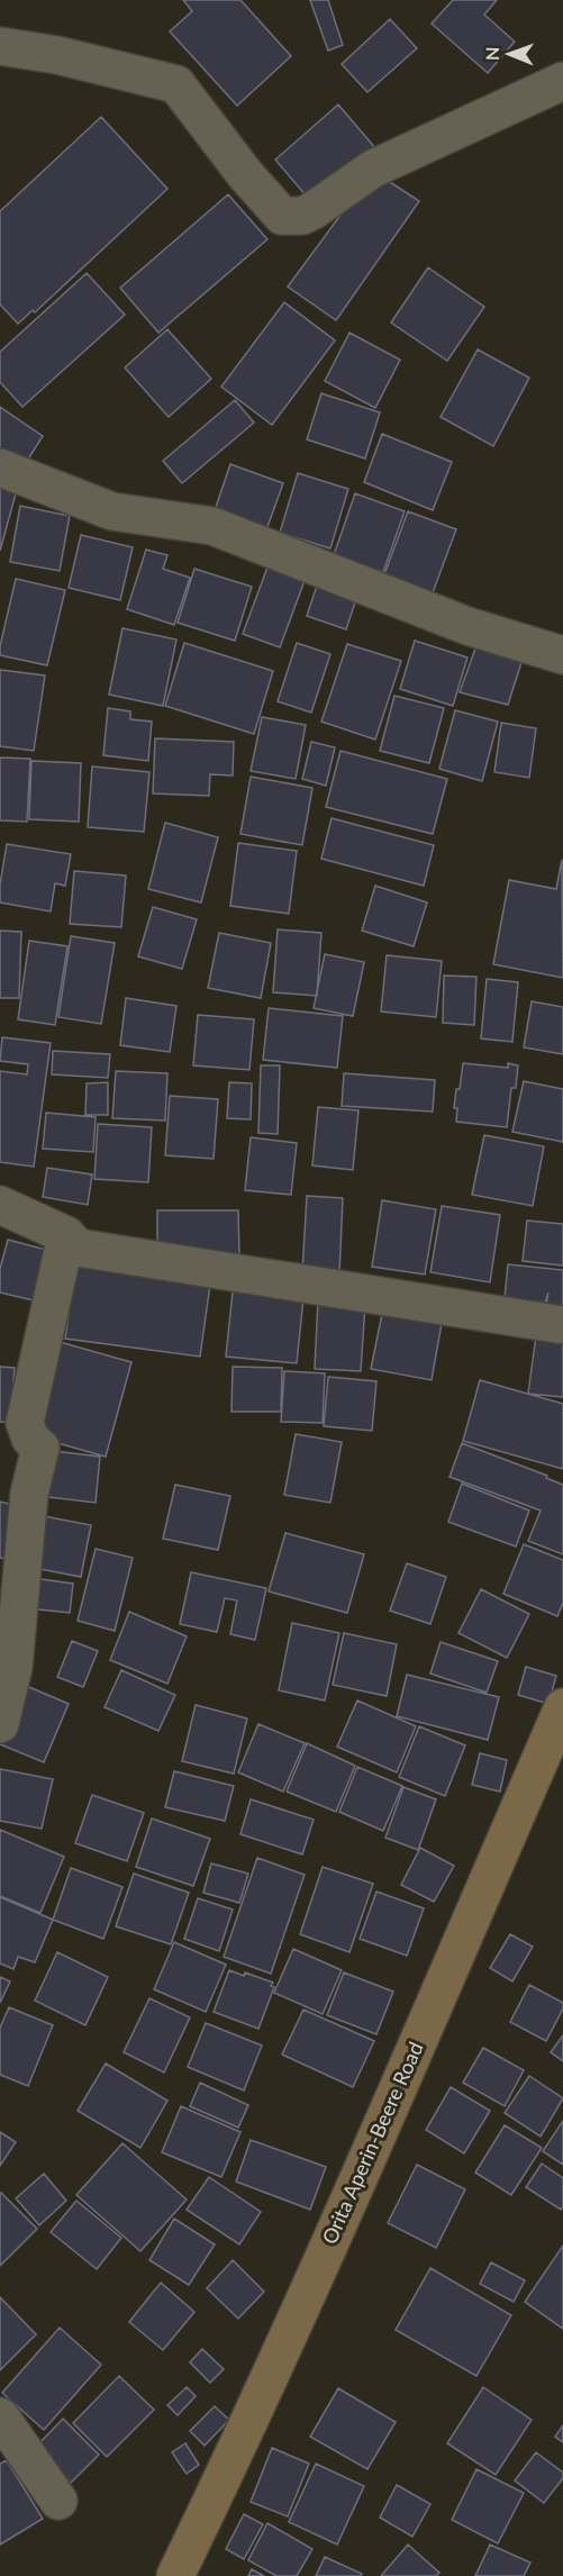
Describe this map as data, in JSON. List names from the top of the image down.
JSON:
{
  "streets": {
    "main road": ["Orita Aperin-Beere Road"]
  },
  "north": "left"
}
